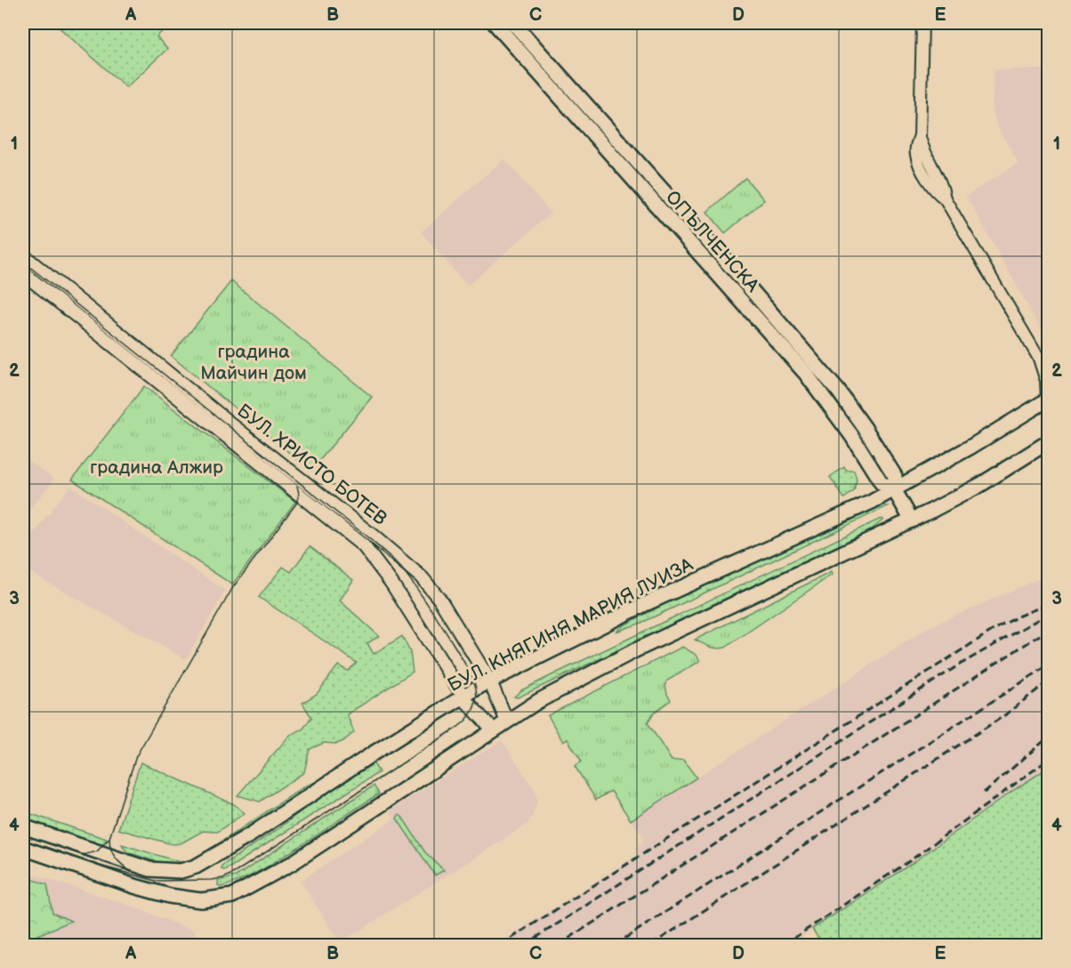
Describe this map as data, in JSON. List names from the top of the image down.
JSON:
{
  "streets": {
    "main road": ["ОПЪЛЧЕНСКА", "БУЛ. ХРИСТО БОТЕВ", "БУЛ. КНЯГИНЯ МАРИЯ ЛУИЗА"]
  },
  "crossings": [
    ["ОПЪЛЧЕНСКА", "БУЛ. КНЯГИНЯ МАРИЯ ЛУИЗА"],
    ["БУЛ. ХРИСТО БОТЕВ", "БУЛ. КНЯГИНЯ МАРИЯ ЛУИЗА"]
  ],
  "parks": ["градина Майчин дом", "градина Алжир"],
  "grid": {
    "columns": [
      "A",
      "B",
      "C",
      "D",
      "E"
    ],
    "rows": [
      "1",
      "2",
      "3",
      "4"
    ]
  }
}
